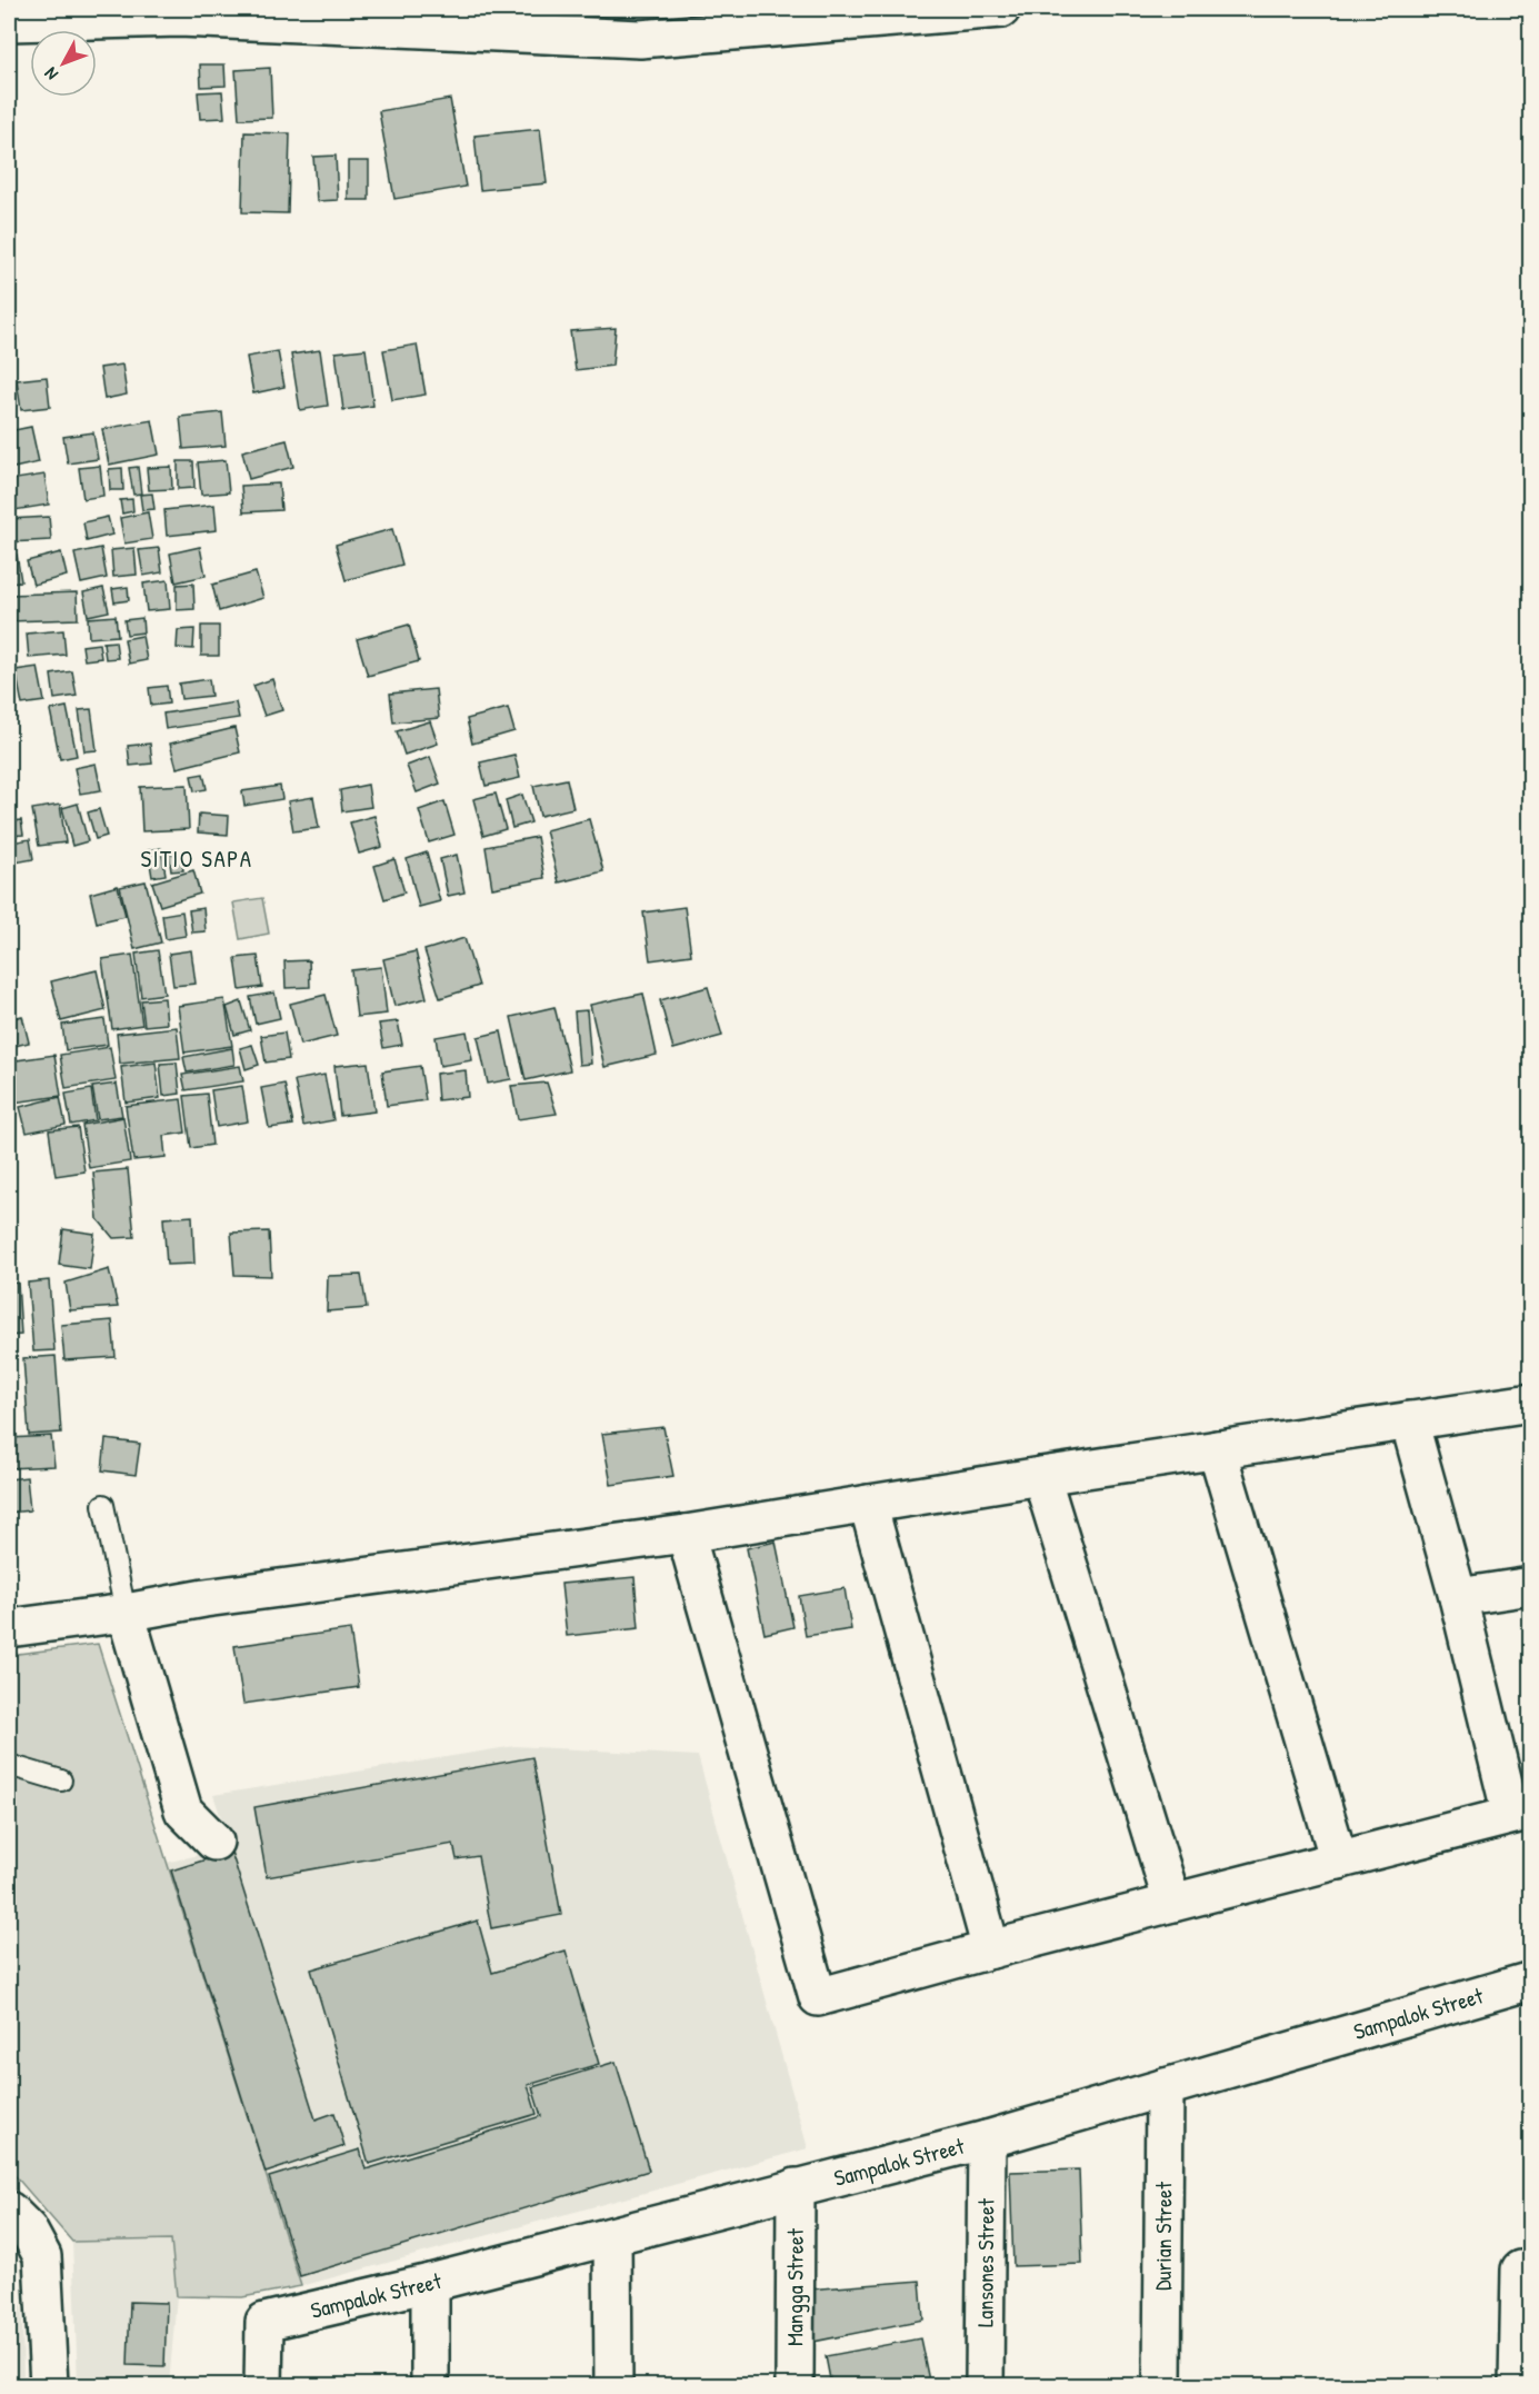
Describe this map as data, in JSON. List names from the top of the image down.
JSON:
{
  "streets": {
    "street": [
      "Sampalok Street",
      "Durian Street",
      "Lansones Street",
      "Mangga Street"
    ]
  },
  "crossings": [
    ["Sampalok Street", "Durian Street"],
    ["Sampalok Street", "Lansones Street"],
    ["Sampalok Street", "Mangga Street"]
  ],
  "districts": ["SITIO SAPA"],
  "north": "bottom left"
}
